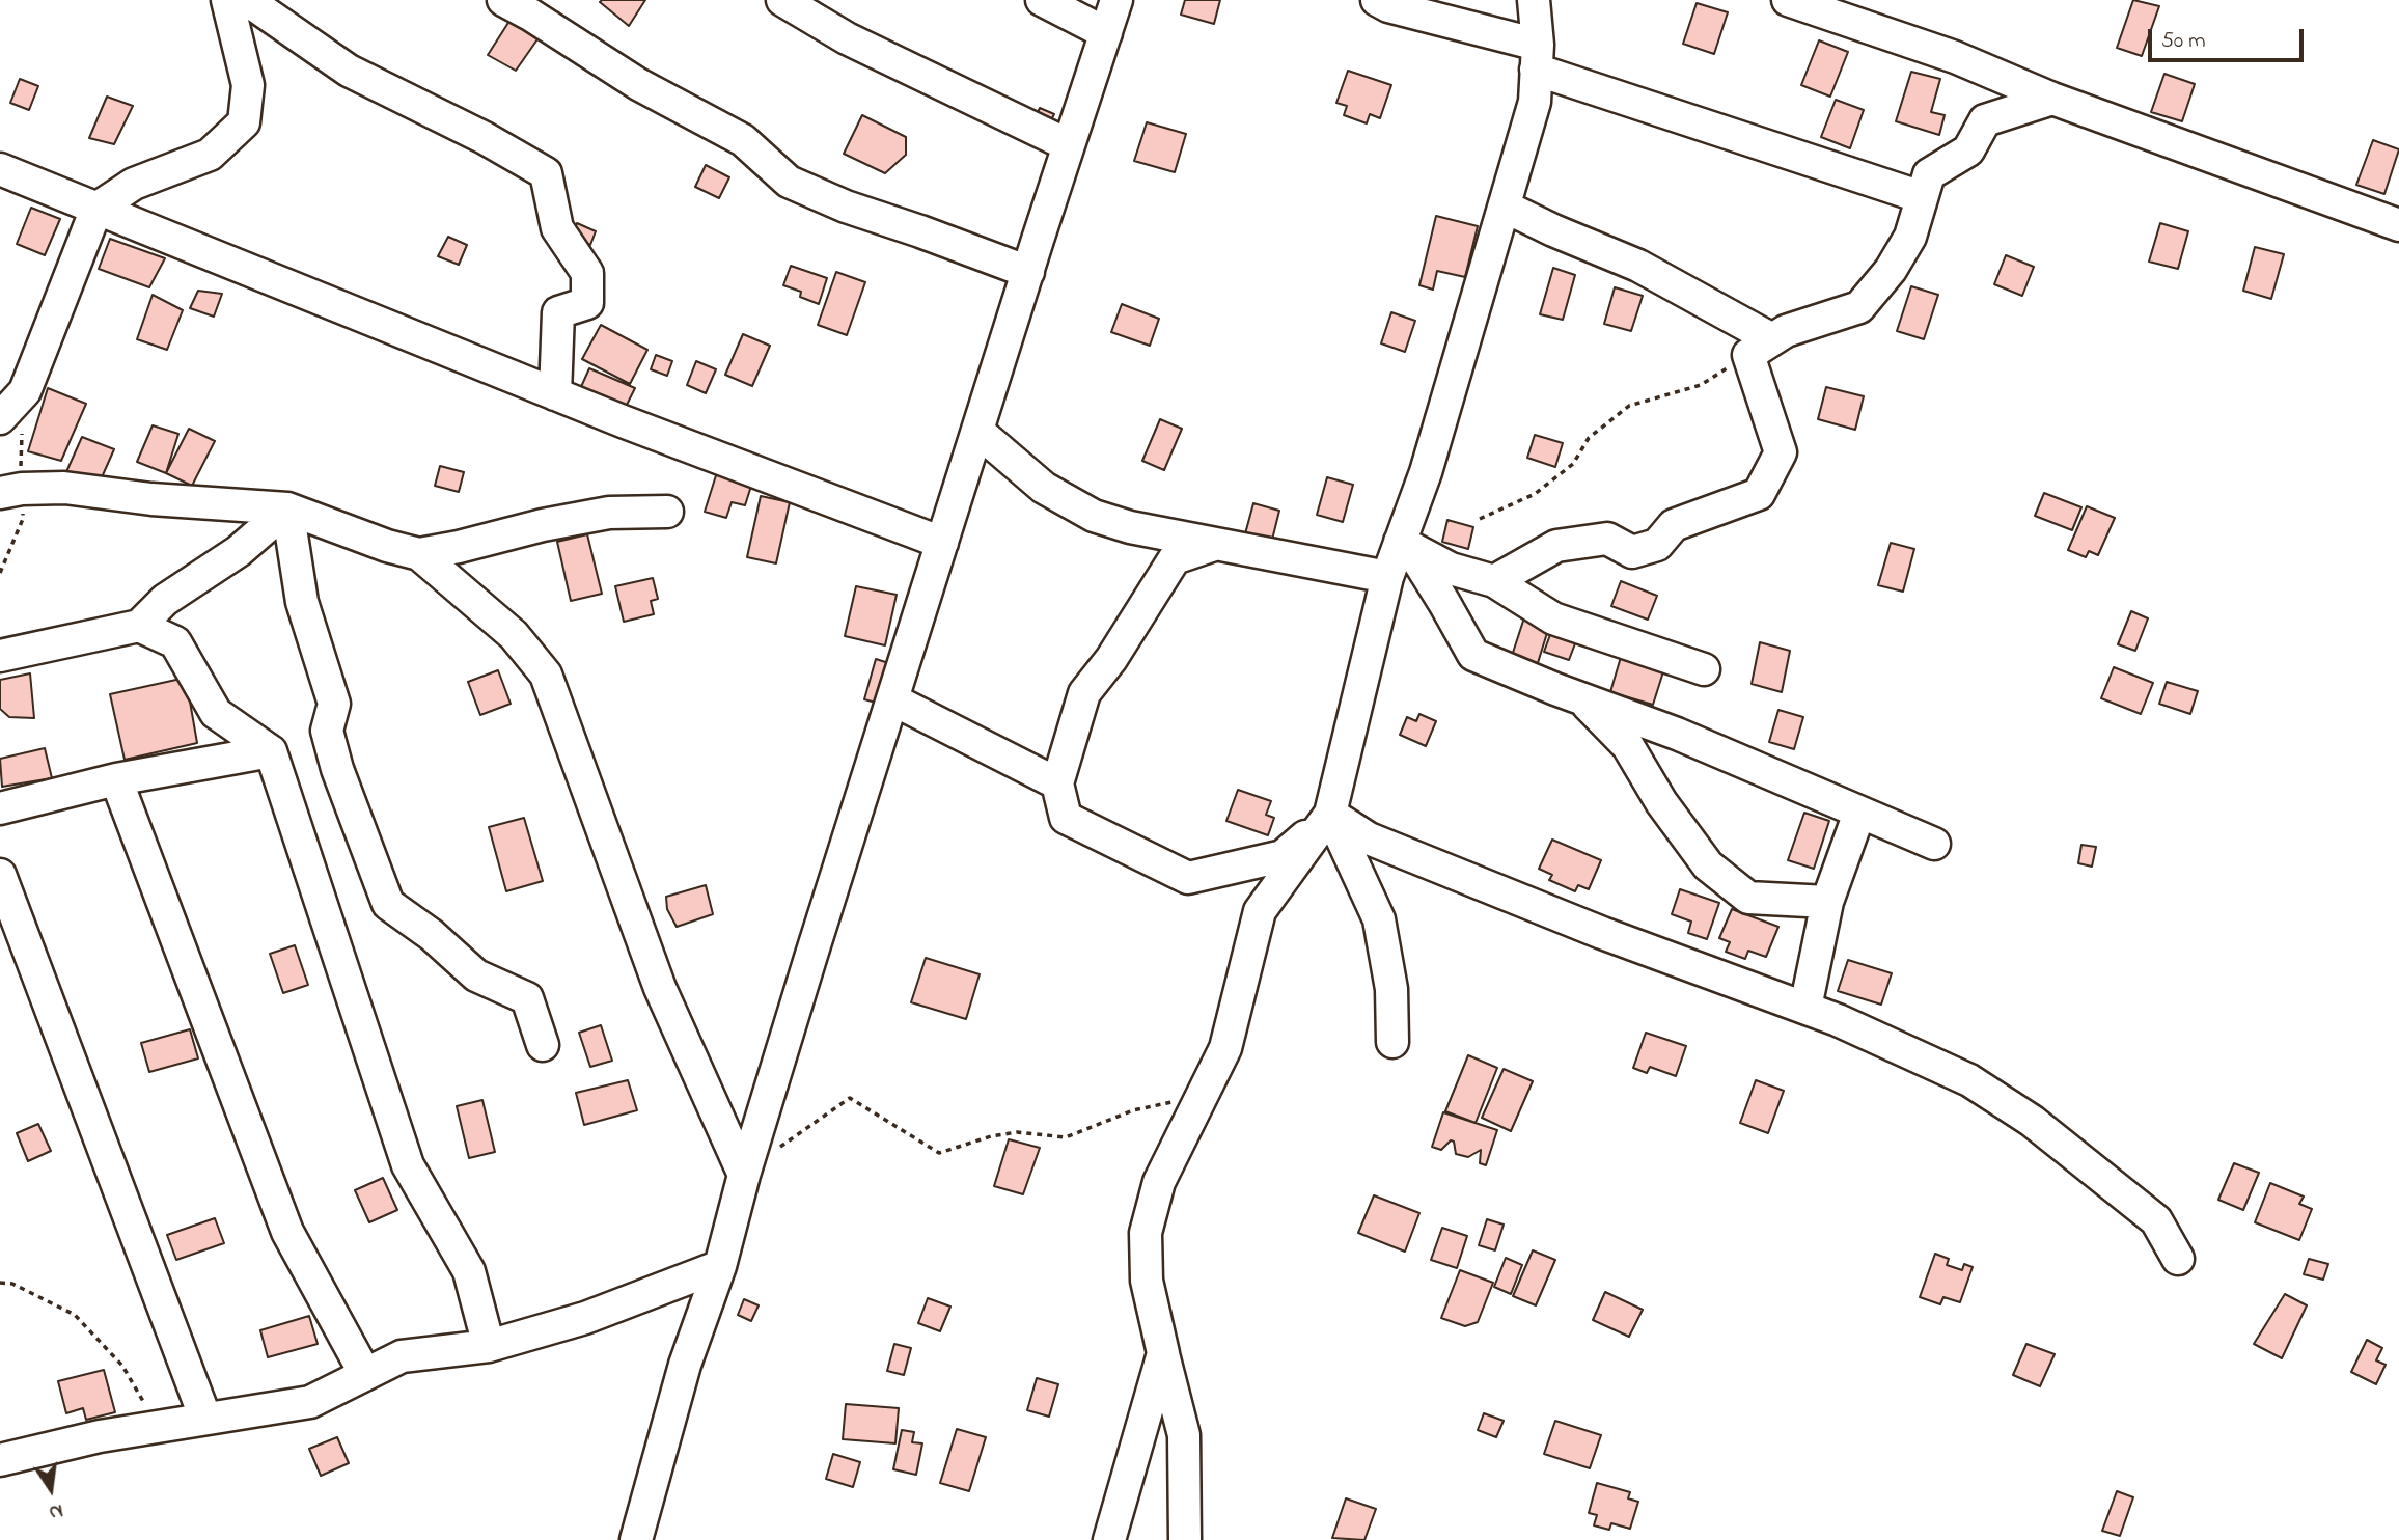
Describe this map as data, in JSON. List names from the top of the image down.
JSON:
{
  "scale_bar": "50 m",
  "north": "bottom"
}
